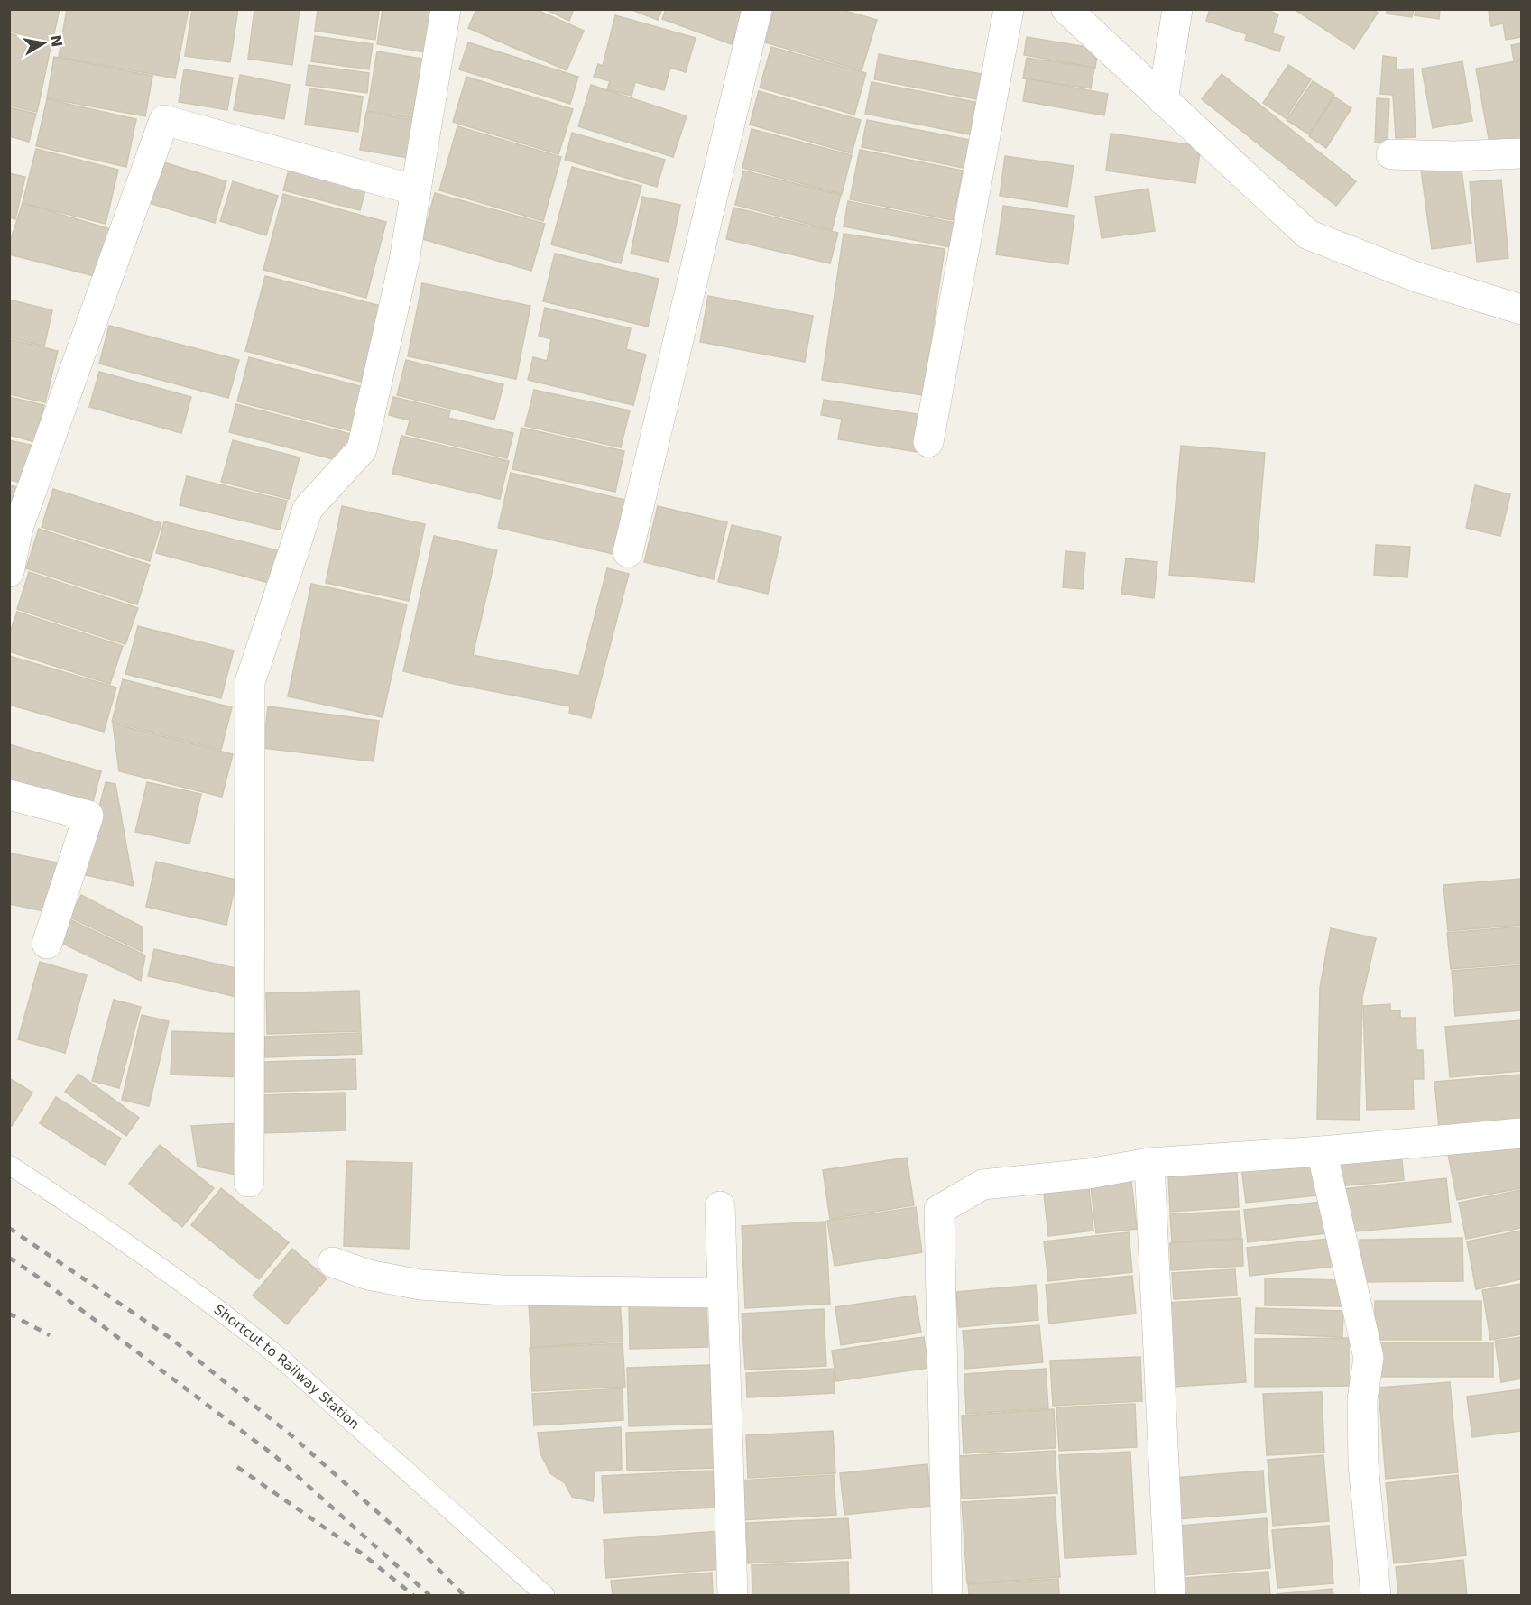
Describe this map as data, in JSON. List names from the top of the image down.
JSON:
{
  "streets": {
    "lane": ["Shortcut to Railway Station"]
  },
  "north": "right"
}
